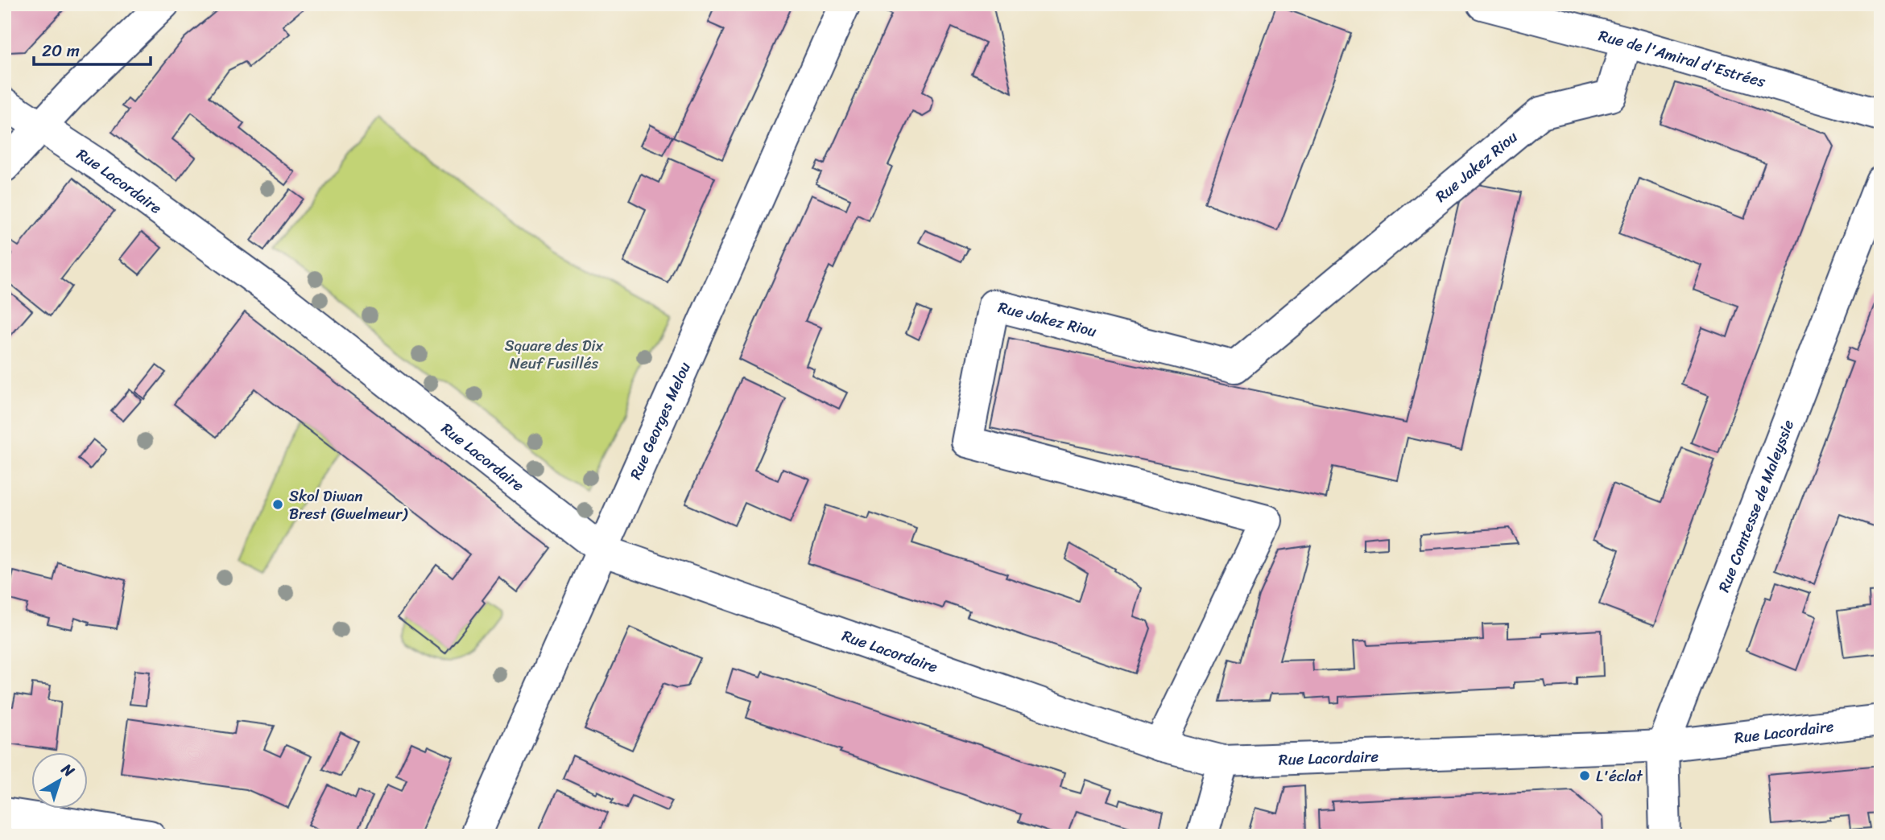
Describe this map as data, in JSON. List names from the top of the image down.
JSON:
{
  "streets": {
    "street": [
      "Rue de l'Amiral d'Estrées",
      "Rue Jakez Riou",
      "Rue Lacordaire",
      "Rue Georges Melou",
      "Rue Comtesse de Maleyssie"
    ]
  },
  "crossings": [
    ["Rue de l'Amiral d'Estrées", "Rue Jakez Riou"],
    ["Rue Jakez Riou", "Rue Lacordaire"],
    ["Rue Lacordaire", "Rue Georges Melou"],
    ["Rue Lacordaire", "Rue Comtesse de Maleyssie"]
  ],
  "parks": ["Square des Dix Neuf Fusillés"],
  "places": ["Skol Diwan Brest (Gwelmeur)", "L'éclat"],
  "scale_bar": "20 m",
  "north": "top right"
}
